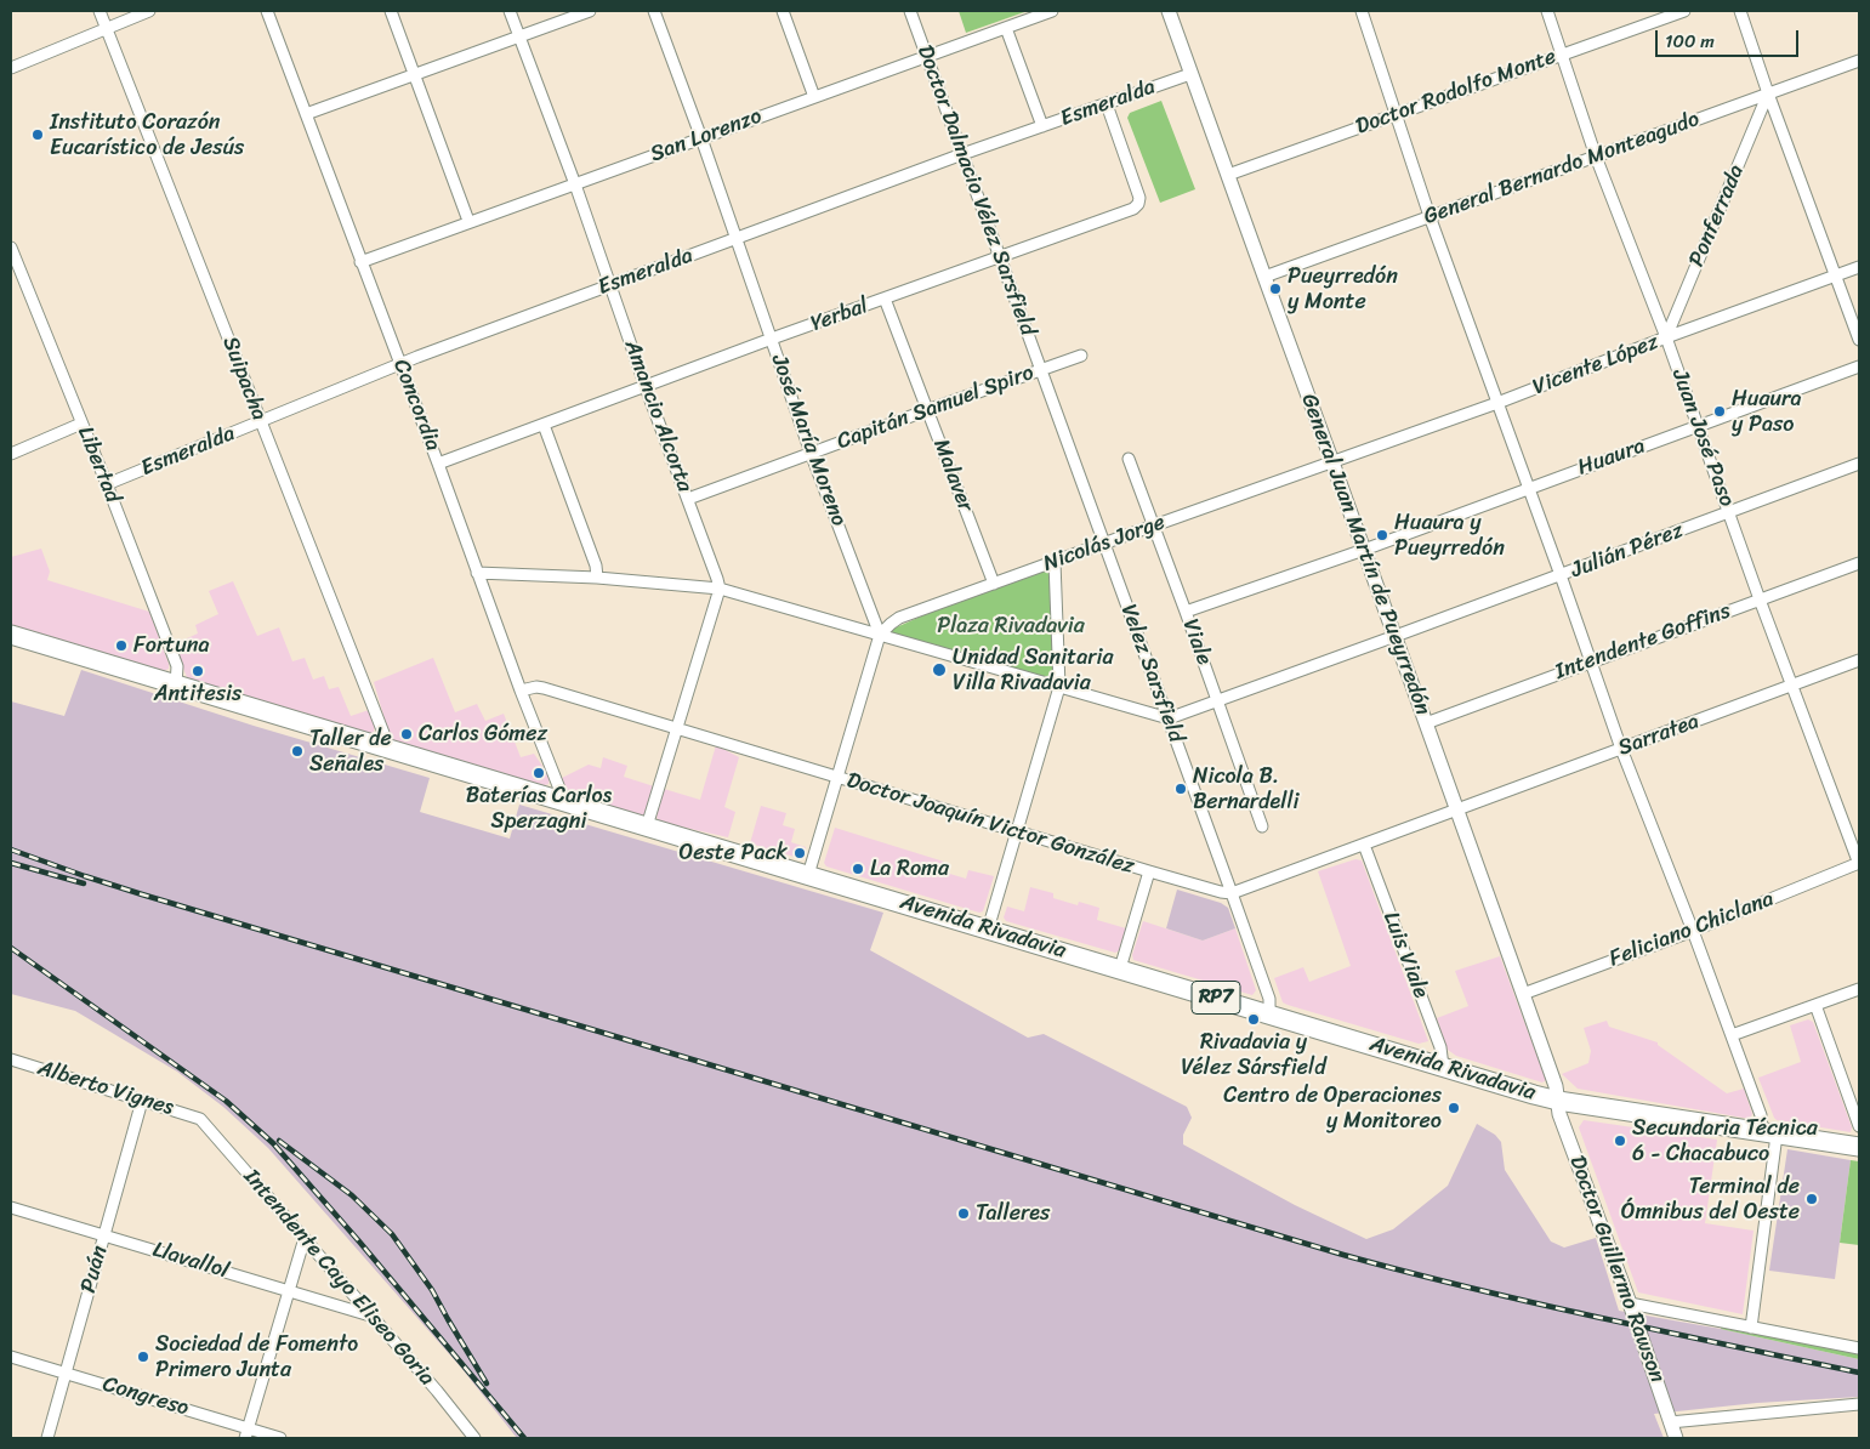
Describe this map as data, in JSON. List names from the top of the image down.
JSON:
{
  "streets": {
    "main road": ["Avenida Rivadavia", "RP7"],
    "street": [
      "Doctor Rodolfo Monte",
      "Esmeralda",
      "San Lorenzo",
      "General Bernardo Monteagudo",
      "Doctor Dalmacio Vélez Sarsfield",
      "Ponferrada",
      "Yerbal",
      "Vicente López",
      "Suipacha",
      "Concordia",
      "Capitán Samuel Spiro",
      "Amancio Alcorta",
      "Juan José Paso",
      "José María Moreno",
      "Huaura",
      "Libertad",
      "Malaver",
      "Nicolás Jorge",
      "Julián Pérez",
      "General Juan Martín de Pueyrredón",
      "Viale",
      "Intendente Goffins",
      "Velez Sarsfield",
      "Sarratea",
      "Doctor Joaquín Victor González",
      "Feliciano Chiclana",
      "Luis Viale",
      "Alberto Vignes",
      "Llavallol",
      "Puán",
      "Doctor Guillermo Rawson",
      "Intendente Cayo Eliseo Goria",
      "Congreso"
    ]
  },
  "crossings": [
    ["Doctor Rodolfo Monte", "Juan José Paso"],
    ["Doctor Rodolfo Monte", "General Juan Martín de Pueyrredón"],
    ["Esmeralda", "Doctor Dalmacio Vélez Sarsfield"],
    ["Esmeralda", "Yerbal"],
    ["Esmeralda", "Suipacha"],
    ["Esmeralda", "Concordia"],
    ["Esmeralda", "Amancio Alcorta"],
    ["Esmeralda", "José María Moreno"],
    ["Esmeralda", "Libertad"],
    ["Esmeralda", "General Juan Martín de Pueyrredón"],
    ["San Lorenzo", "Doctor Dalmacio Vélez Sarsfield"],
    ["San Lorenzo", "Concordia"],
    ["San Lorenzo", "Amancio Alcorta"],
    ["San Lorenzo", "José María Moreno"],
    ["General Bernardo Monteagudo", "Ponferrada"],
    ["General Bernardo Monteagudo", "Juan José Paso"],
    ["General Bernardo Monteagudo", "General Juan Martín de Pueyrredón"],
    ["Doctor Dalmacio Vélez Sarsfield", "Yerbal"],
    ["Doctor Dalmacio Vélez Sarsfield", "Capitán Samuel Spiro"],
    ["Doctor Dalmacio Vélez Sarsfield", "Velez Sarsfield"],
    ["Ponferrada", "Vicente López"],
    ["Ponferrada", "Juan José Paso"],
    ["Yerbal", "Concordia"],
    ["Yerbal", "Amancio Alcorta"],
    ["Yerbal", "José María Moreno"],
    ["Yerbal", "Malaver"],
    ["Vicente López", "Juan José Paso"],
    ["Vicente López", "Nicolás Jorge"],
    ["Vicente López", "General Juan Martín de Pueyrredón"],
    ["Suipacha", "Avenida Rivadavia"],
    ["Concordia", "Doctor Joaquín Victor González"],
    ["Concordia", "Avenida Rivadavia"],
    ["Capitán Samuel Spiro", "Amancio Alcorta"],
    ["Capitán Samuel Spiro", "José María Moreno"],
    ["Capitán Samuel Spiro", "Malaver"],
    ["Capitán Samuel Spiro", "Velez Sarsfield"],
    ["Juan José Paso", "Huaura"],
    ["Juan José Paso", "Julián Pérez"],
    ["Juan José Paso", "Intendente Goffins"],
    ["Juan José Paso", "Sarratea"],
    ["Juan José Paso", "Feliciano Chiclana"],
    ["José María Moreno", "Nicolás Jorge"],
    ["Huaura", "General Juan Martín de Pueyrredón"],
    ["Huaura", "Viale"],
    ["Libertad", "Avenida Rivadavia"],
    ["Malaver", "Nicolás Jorge"],
    ["Nicolás Jorge", "General Juan Martín de Pueyrredón"],
    ["Nicolás Jorge", "Viale"],
    ["Nicolás Jorge", "Velez Sarsfield"],
    ["Julián Pérez", "General Juan Martín de Pueyrredón"],
    ["Julián Pérez", "Viale"],
    ["Julián Pérez", "Velez Sarsfield"],
    ["General Juan Martín de Pueyrredón", "Intendente Goffins"],
    ["General Juan Martín de Pueyrredón", "Sarratea"],
    ["General Juan Martín de Pueyrredón", "Avenida Rivadavia"],
    ["General Juan Martín de Pueyrredón", "Feliciano Chiclana"],
    ["General Juan Martín de Pueyrredón", "Doctor Guillermo Rawson"],
    ["Velez Sarsfield", "Doctor Joaquín Victor González"],
    ["Velez Sarsfield", "Avenida Rivadavia"],
    ["Avenida Rivadavia", "Luis Viale"],
    ["Avenida Rivadavia", "Doctor Guillermo Rawson"],
    ["Alberto Vignes", "Puán"],
    ["Alberto Vignes", "Intendente Cayo Eliseo Goria"],
    ["Llavallol", "Puán"],
    ["Llavallol", "Intendente Cayo Eliseo Goria"],
    ["Puán", "Congreso"]
  ],
  "parks": ["Plaza Rivadavia"],
  "places": [
    "Instituto Corazón Eucarístico de Jesús",
    "Pueyrredón y Monte",
    "Huaura y Paso",
    "Huaura y Pueyrredón",
    "Fortuna",
    "Unidad Sanitaria Villa Rivadavia",
    "Antitesis",
    "Carlos Gómez",
    "Taller de Señales",
    "Baterías Carlos Sperzagni",
    "Nicola B. Bernardelli",
    "Oeste Pack",
    "La Roma",
    "Rivadavia y Vélez Sársfield",
    "Centro de Operaciones y Monitoreo",
    "Secundaria Técnica 6 - Chacabuco",
    "Terminal de Ómnibus del Oeste",
    "Talleres",
    "Sociedad de Fomento Primero Junta"
  ],
  "scale_bar": "100 m"
}
